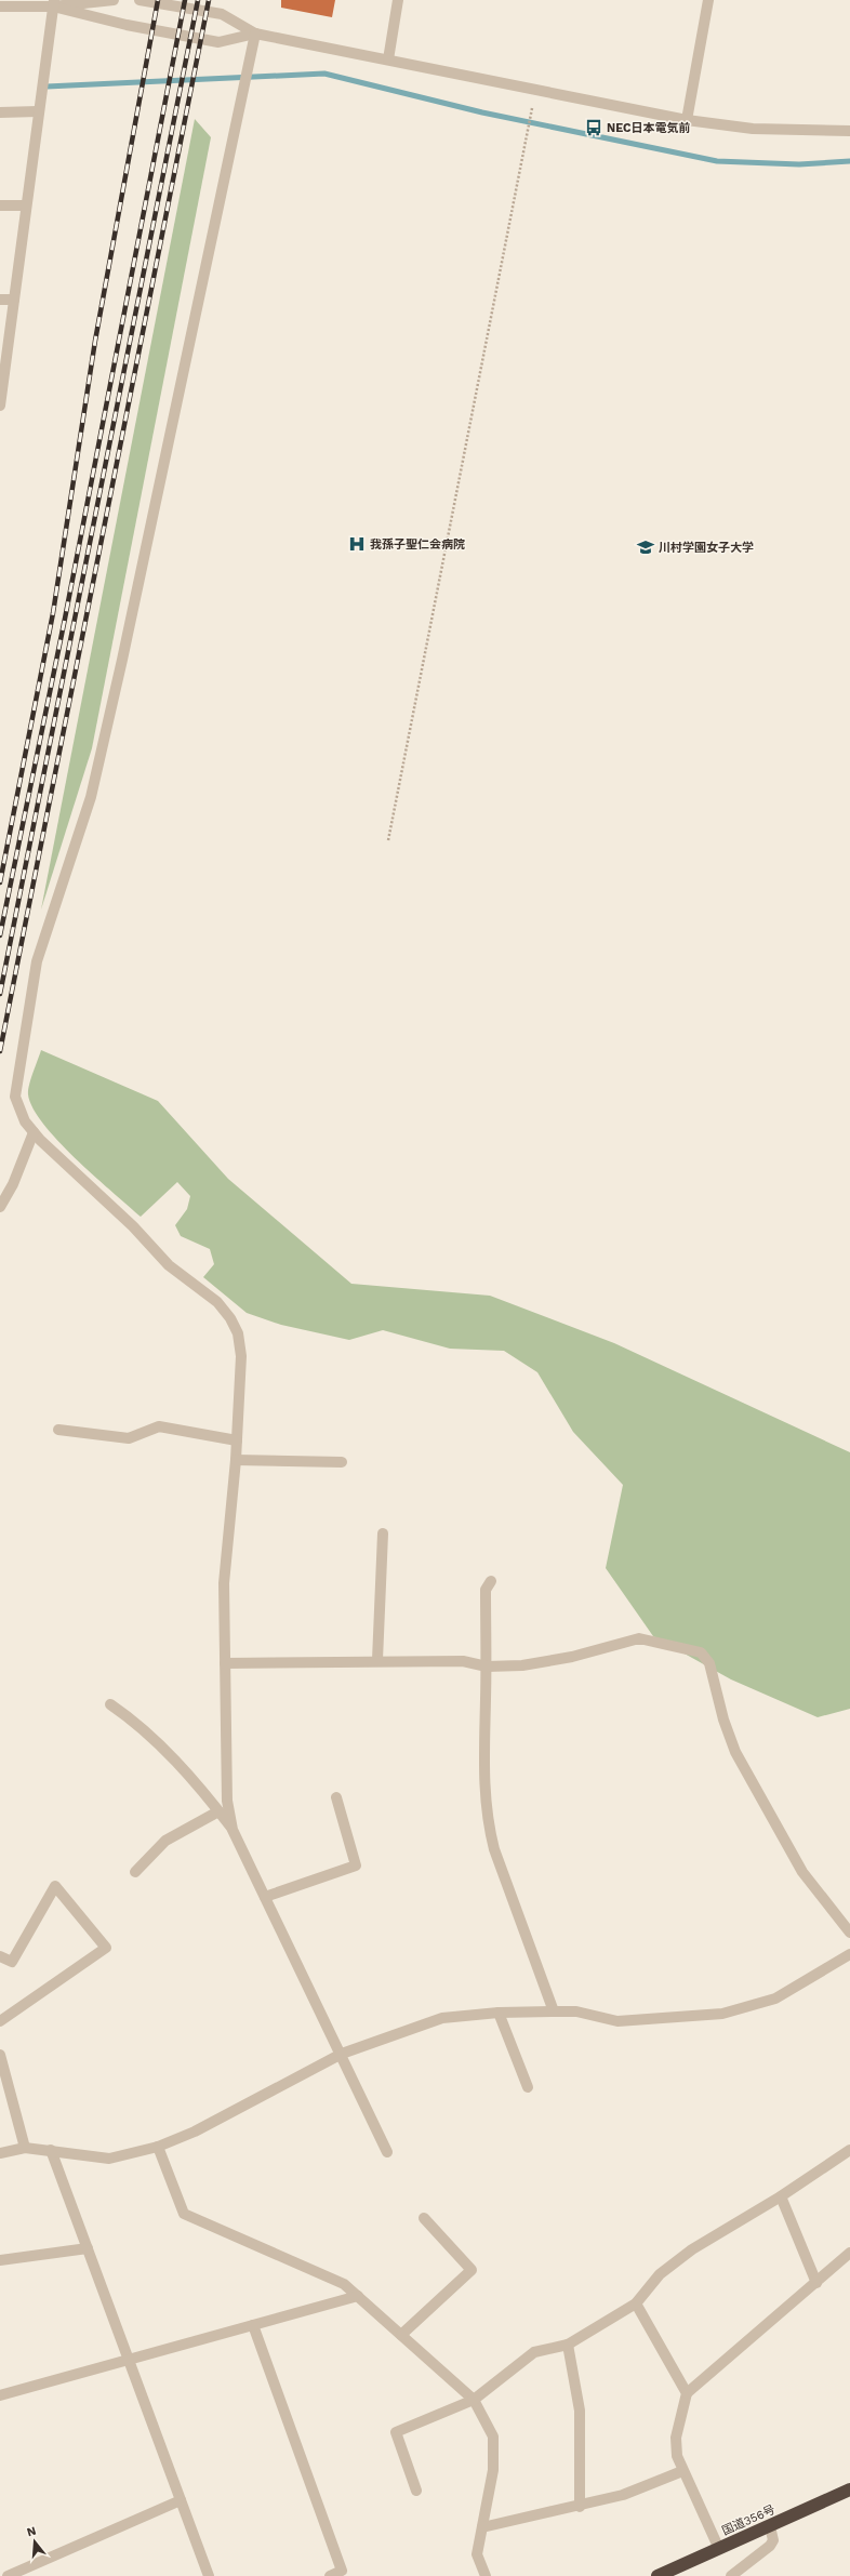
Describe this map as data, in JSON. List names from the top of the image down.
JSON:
{
  "streets": {
    "highway": ["国道356号"]
  },
  "places": {
    "bus stop": ["NEC日本電気前"],
    "hospital": ["我孫子聖仁会病院"],
    "school or university": ["川村学園女子大学"]
  },
  "north": "top"
}
